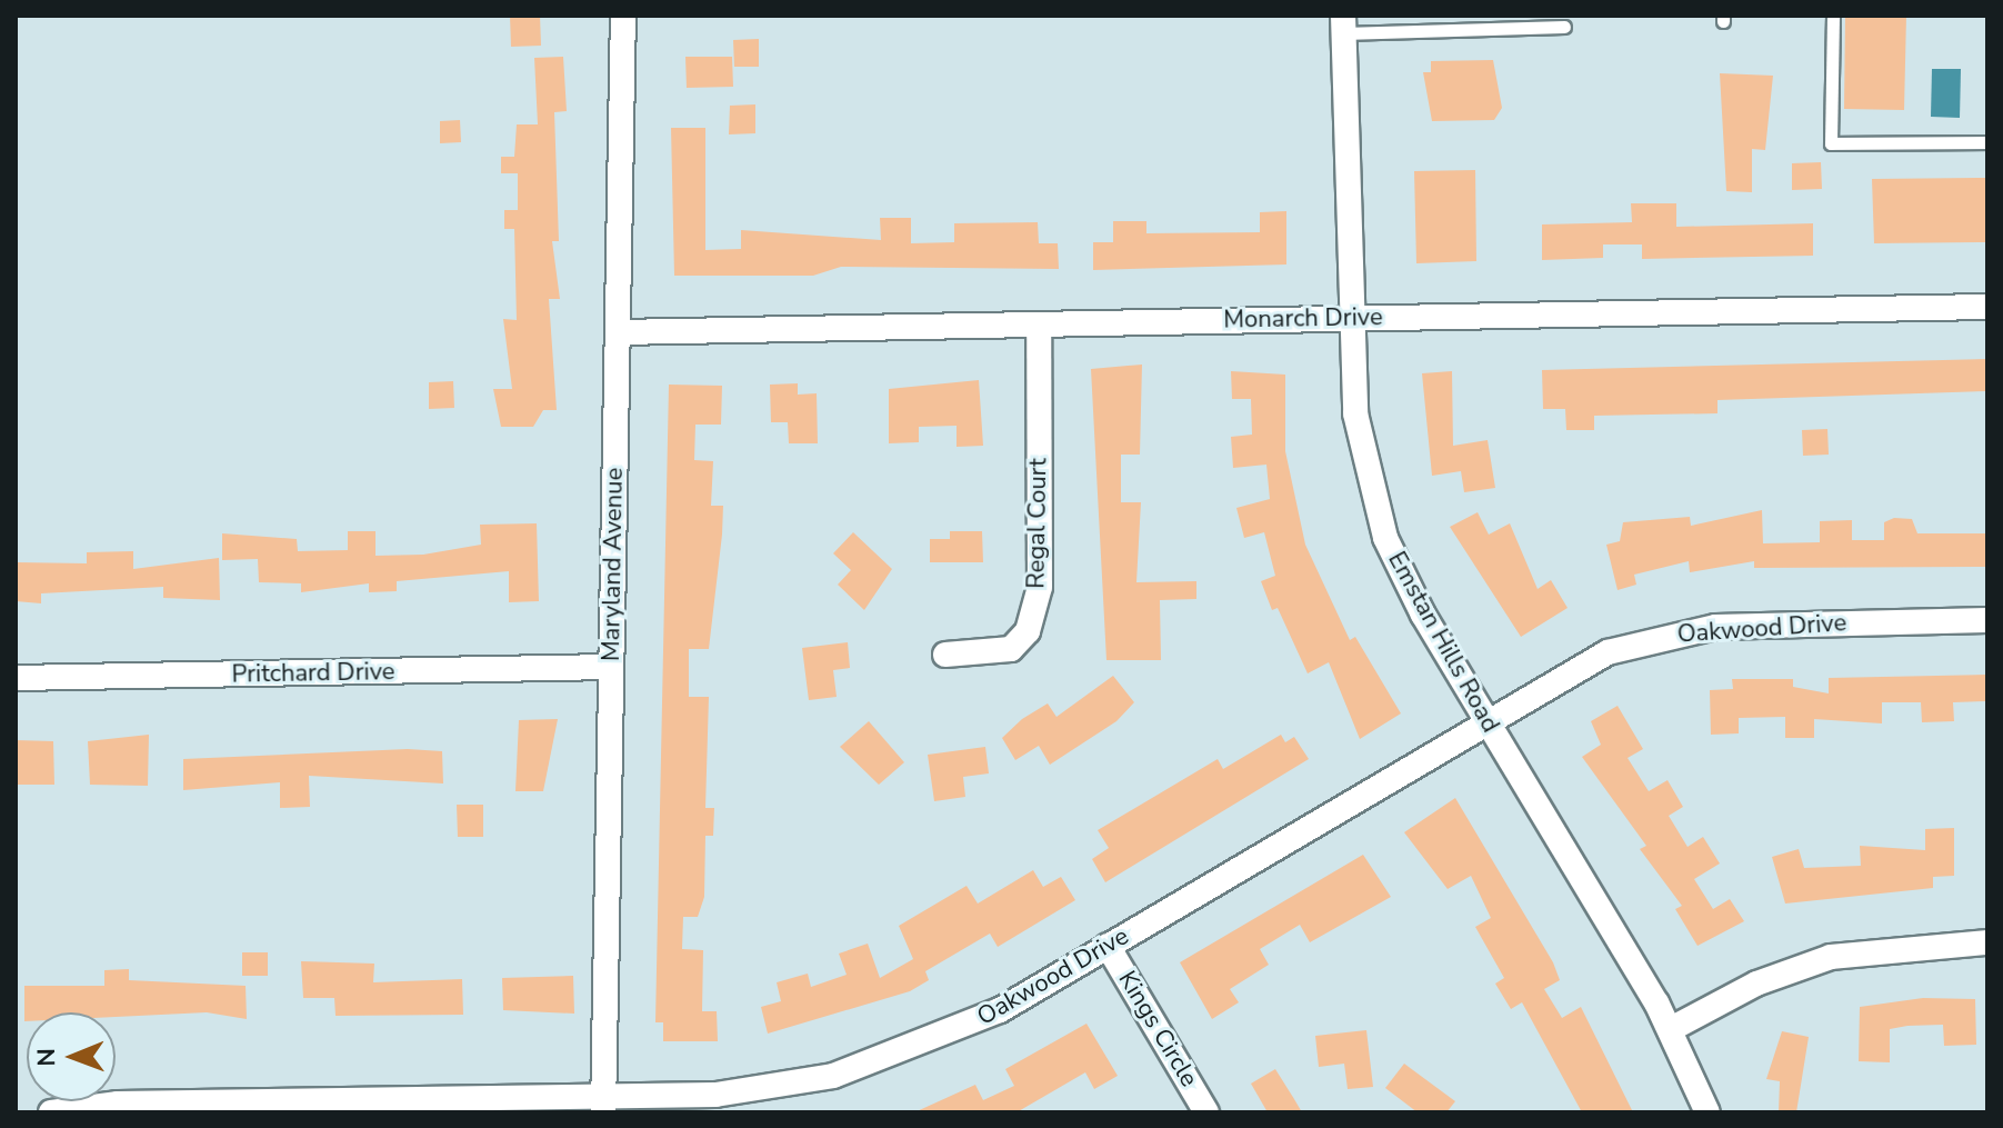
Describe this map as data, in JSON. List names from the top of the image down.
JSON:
{
  "streets": {
    "street": [
      "Monarch Drive",
      "Regal Court",
      "Maryland Avenue",
      "Oakwood Drive",
      "Emstan Hills Road",
      "Pritchard Drive",
      "Kings Circle"
    ]
  },
  "crossings": [
    ["Monarch Drive", "Regal Court"],
    ["Monarch Drive", "Maryland Avenue"],
    ["Monarch Drive", "Emstan Hills Road"],
    ["Maryland Avenue", "Oakwood Drive"],
    ["Maryland Avenue", "Pritchard Drive"],
    ["Oakwood Drive", "Emstan Hills Road"],
    ["Oakwood Drive", "Kings Circle"]
  ],
  "north": "left"
}
